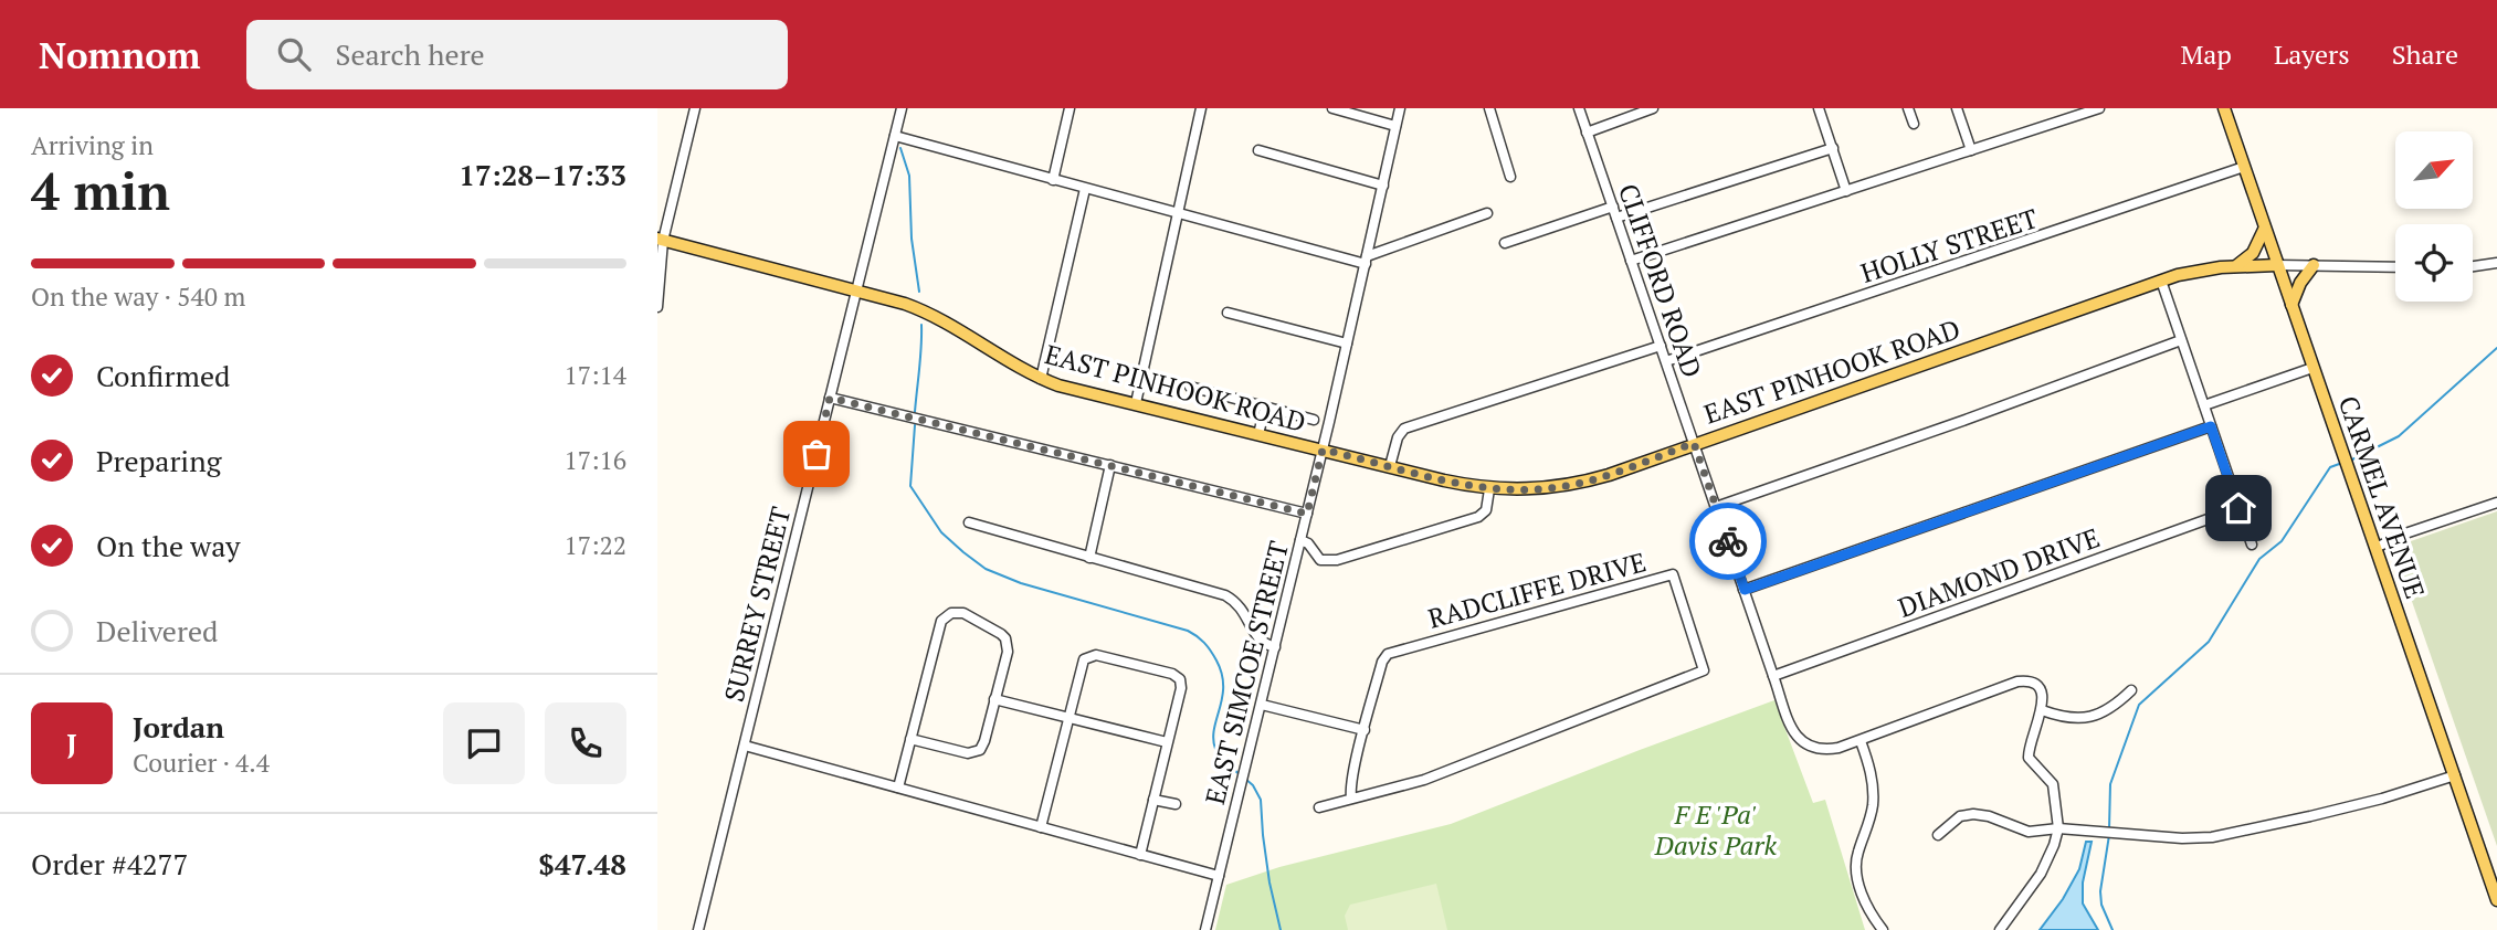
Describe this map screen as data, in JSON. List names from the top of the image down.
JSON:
{
  "streets": {
    "main road": ["EAST PINHOOK ROAD", "CARMEL AVENUE"],
    "street": [
      "HOLLY STREET",
      "CLIFFORD ROAD",
      "DIAMOND DRIVE",
      "RADCLIFFE DRIVE",
      "SURREY STREET",
      "EAST SIMCOE STREET"
    ]
  },
  "crossings": [
    ["HOLLY STREET", "CLIFFORD ROAD"],
    ["HOLLY STREET", "CARMEL AVENUE"],
    ["CLIFFORD ROAD", "EAST PINHOOK ROAD"],
    ["CLIFFORD ROAD", "DIAMOND DRIVE"],
    ["EAST PINHOOK ROAD", "CARMEL AVENUE"],
    ["EAST PINHOOK ROAD", "SURREY STREET"],
    ["EAST PINHOOK ROAD", "EAST SIMCOE STREET"]
  ],
  "parks": ["F E 'Pa' Davis Park"],
  "north": "top right",
  "page": {
    "header": "Nomnom",
    "search": "Search here",
    "nav": ["Map", "Layers", "Share"],
    "heading": ["4 min", "Arriving in", "17:28–17:33"],
    "panel": [
      "Jordan",
      "Courier · 4.4",
      "Order #4277",
      "$47.48"
    ],
    "bar": "On the way · 540 m",
    "list": [
      ["Confirmed", "17:14"],
      ["Preparing", "17:16"],
      ["On the way", "17:22"],
      "Delivered"
    ],
    "round": "J"
  }
}
